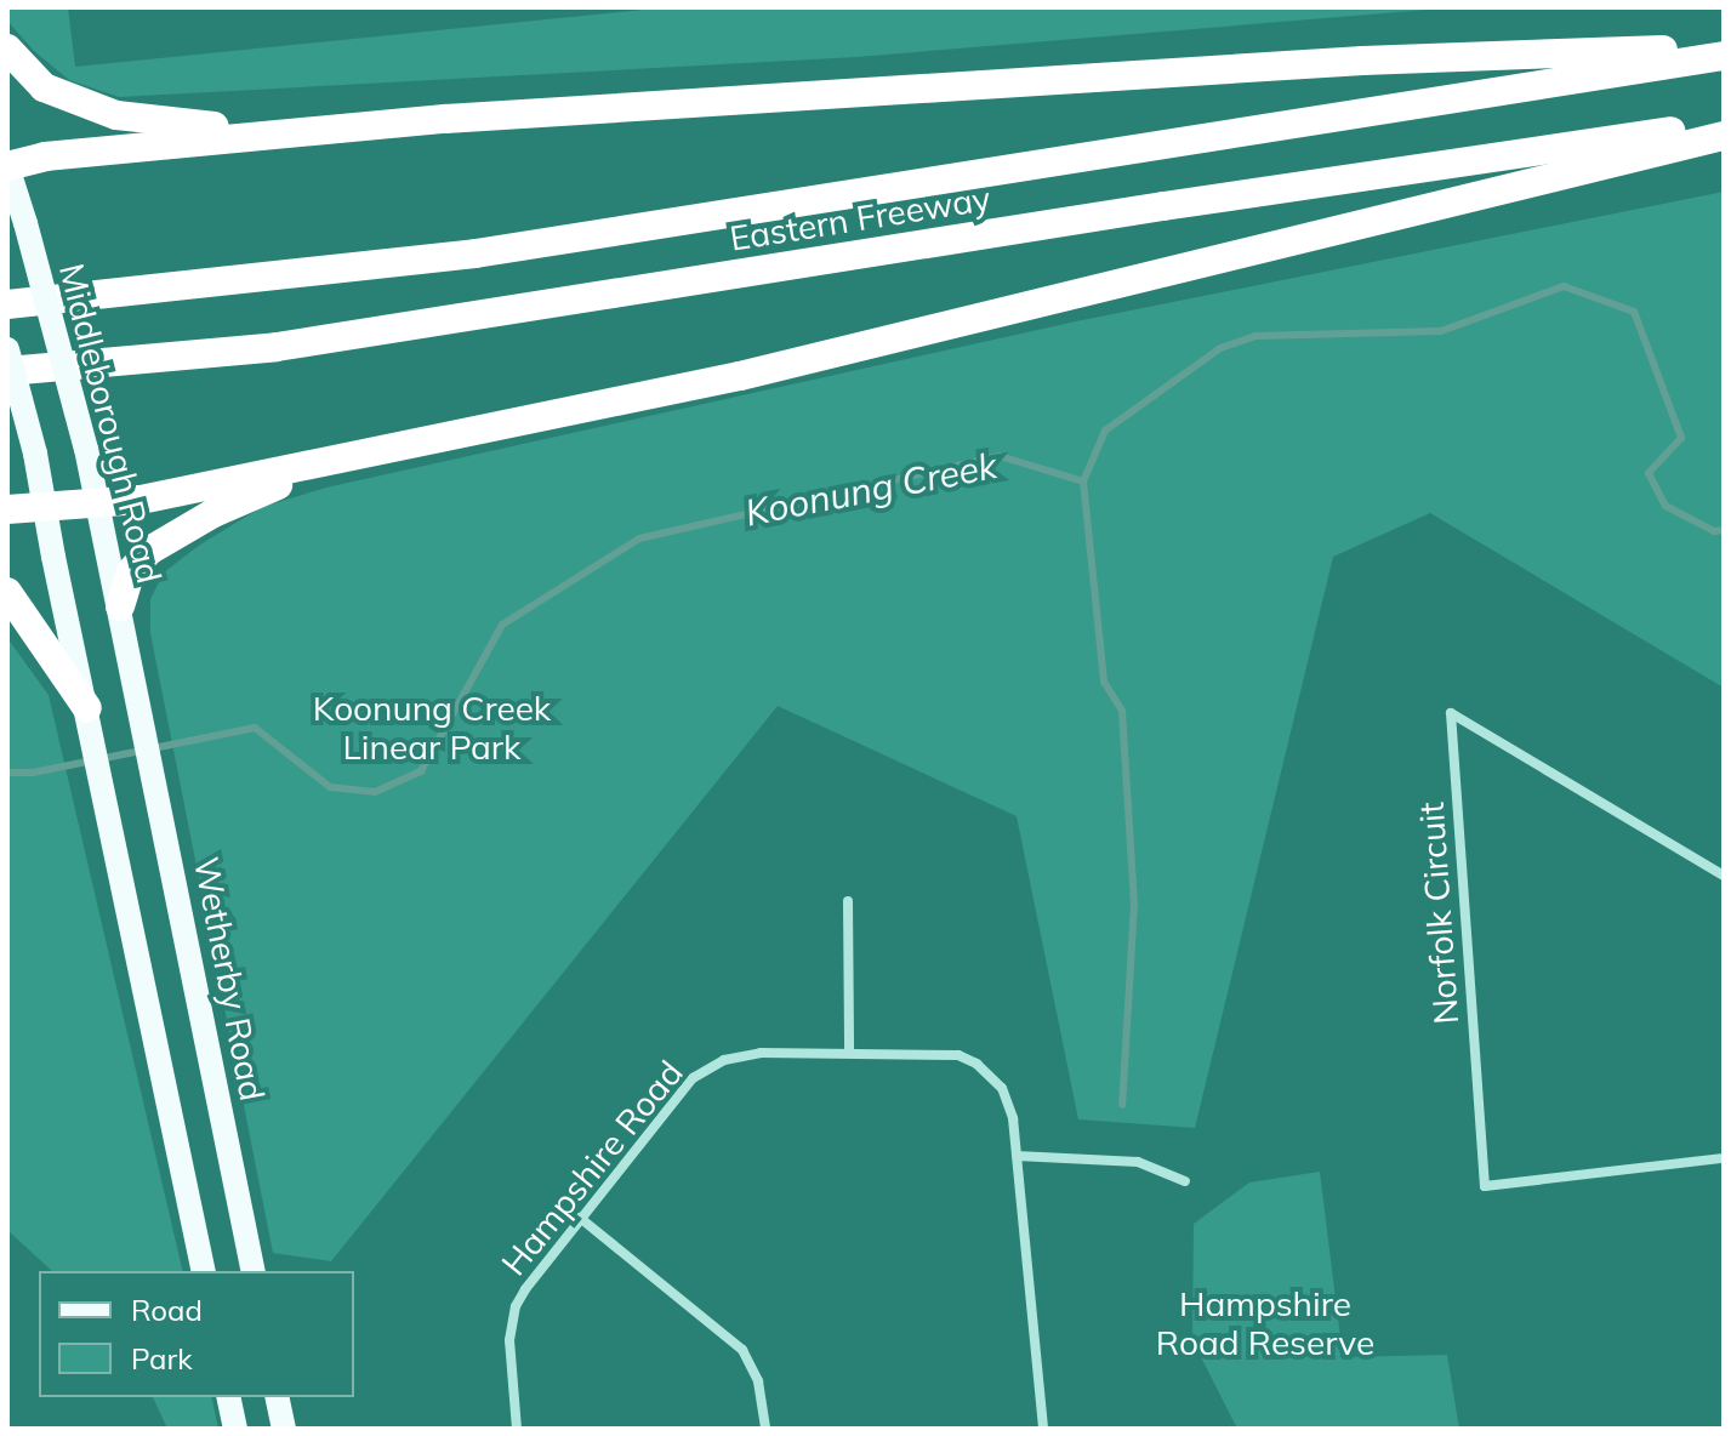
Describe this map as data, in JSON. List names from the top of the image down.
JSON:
{
  "streets": {
    "highway": ["Eastern Freeway"],
    "main road": ["Middleborough Road", "Wetherby Road"],
    "street": ["Norfolk Circuit", "Hampshire Road"]
  },
  "crossings": [
    ["Middleborough Road", "Wetherby Road"]
  ],
  "water": ["Koonung Creek"],
  "parks": ["Koonung Creek Linear Park", "Hampshire Road Reserve"],
  "legend": ["Road", "Park"]
}
